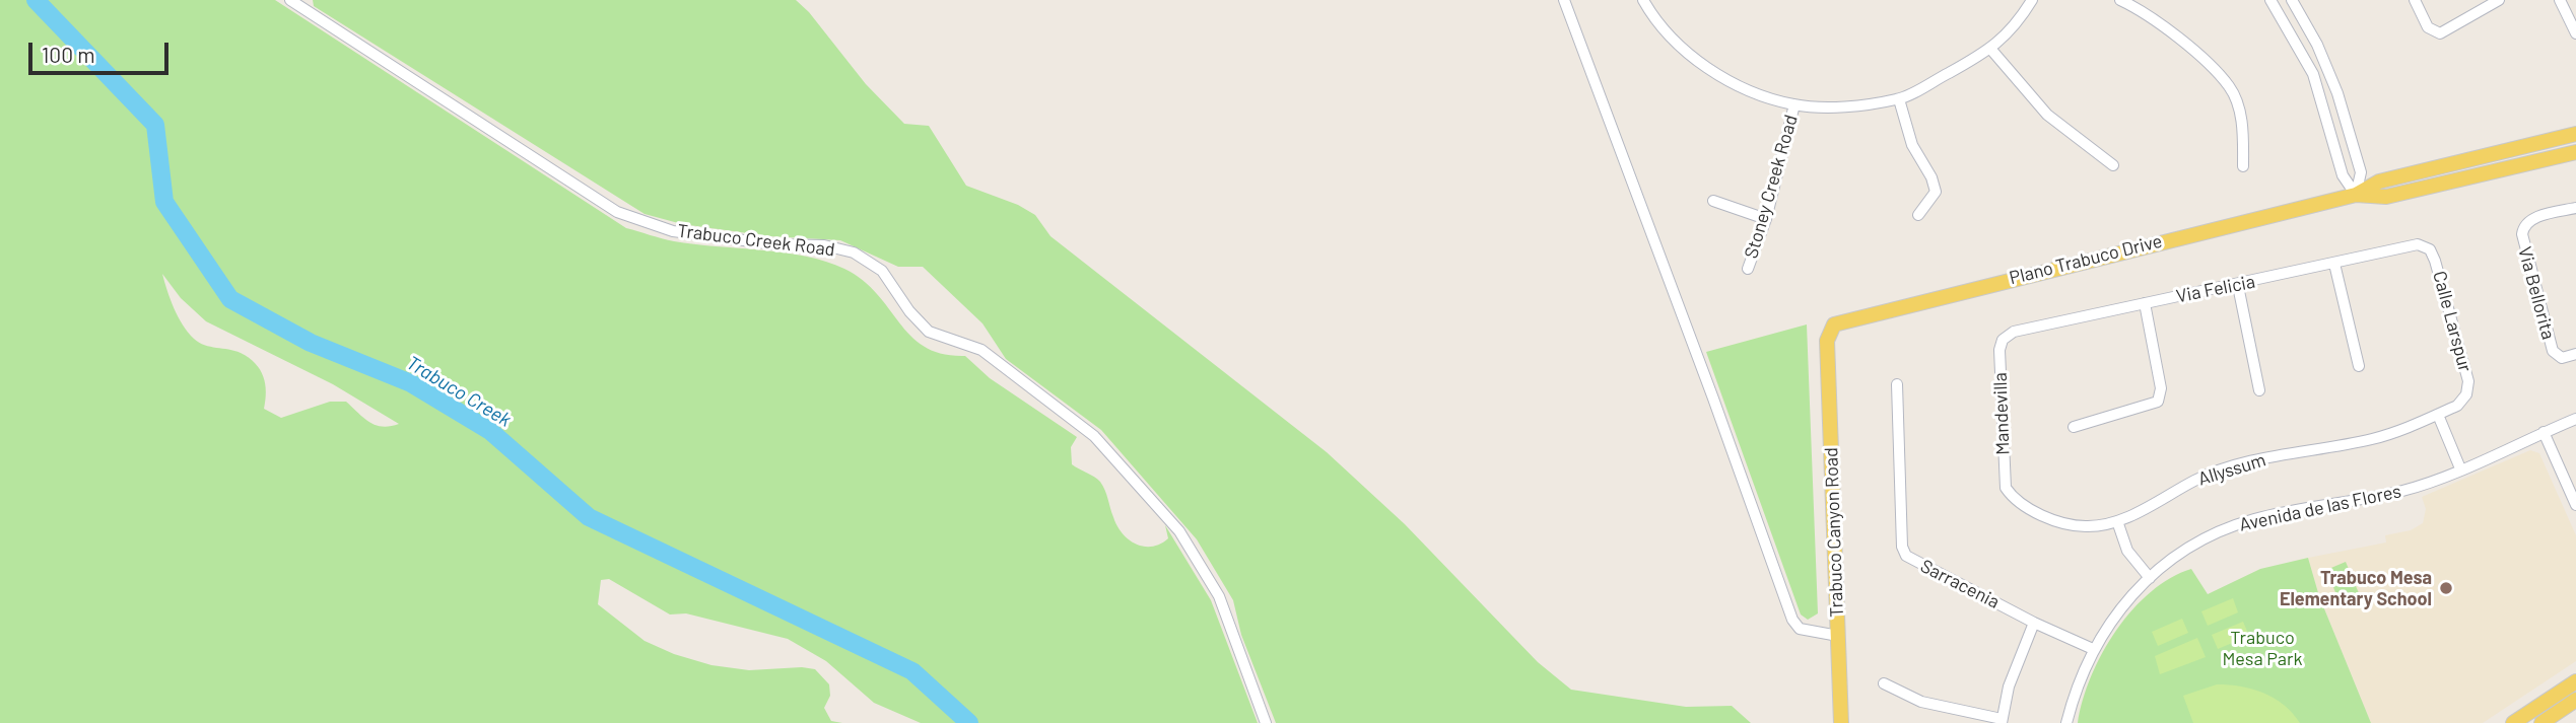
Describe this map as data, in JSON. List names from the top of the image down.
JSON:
{
  "streets": {
    "main road": ["Plano Trabuco Drive", "Trabuco Canyon Road"],
    "street": [
      "Stoney Creek Road",
      "Trabuco Creek Road",
      "Via Felicia",
      "Via Bellorita",
      "Calle Larspur",
      "Mandevilla",
      "Allyssum",
      "Avenida de las Flores",
      "Sarracenia"
    ]
  },
  "crossings": [
    ["Plano Trabuco Drive", "Trabuco Canyon Road"],
    ["Via Felicia", "Calle Larspur"],
    ["Via Felicia", "Mandevilla"],
    ["Calle Larspur", "Allyssum"],
    ["Mandevilla", "Allyssum"],
    ["Avenida de las Flores", "Sarracenia"]
  ],
  "water": ["Trabuco Creek"],
  "parks": ["Trabuco Mesa Park"],
  "places": ["Trabuco Mesa Elementary School"],
  "scale_bar": "100 m"
}
